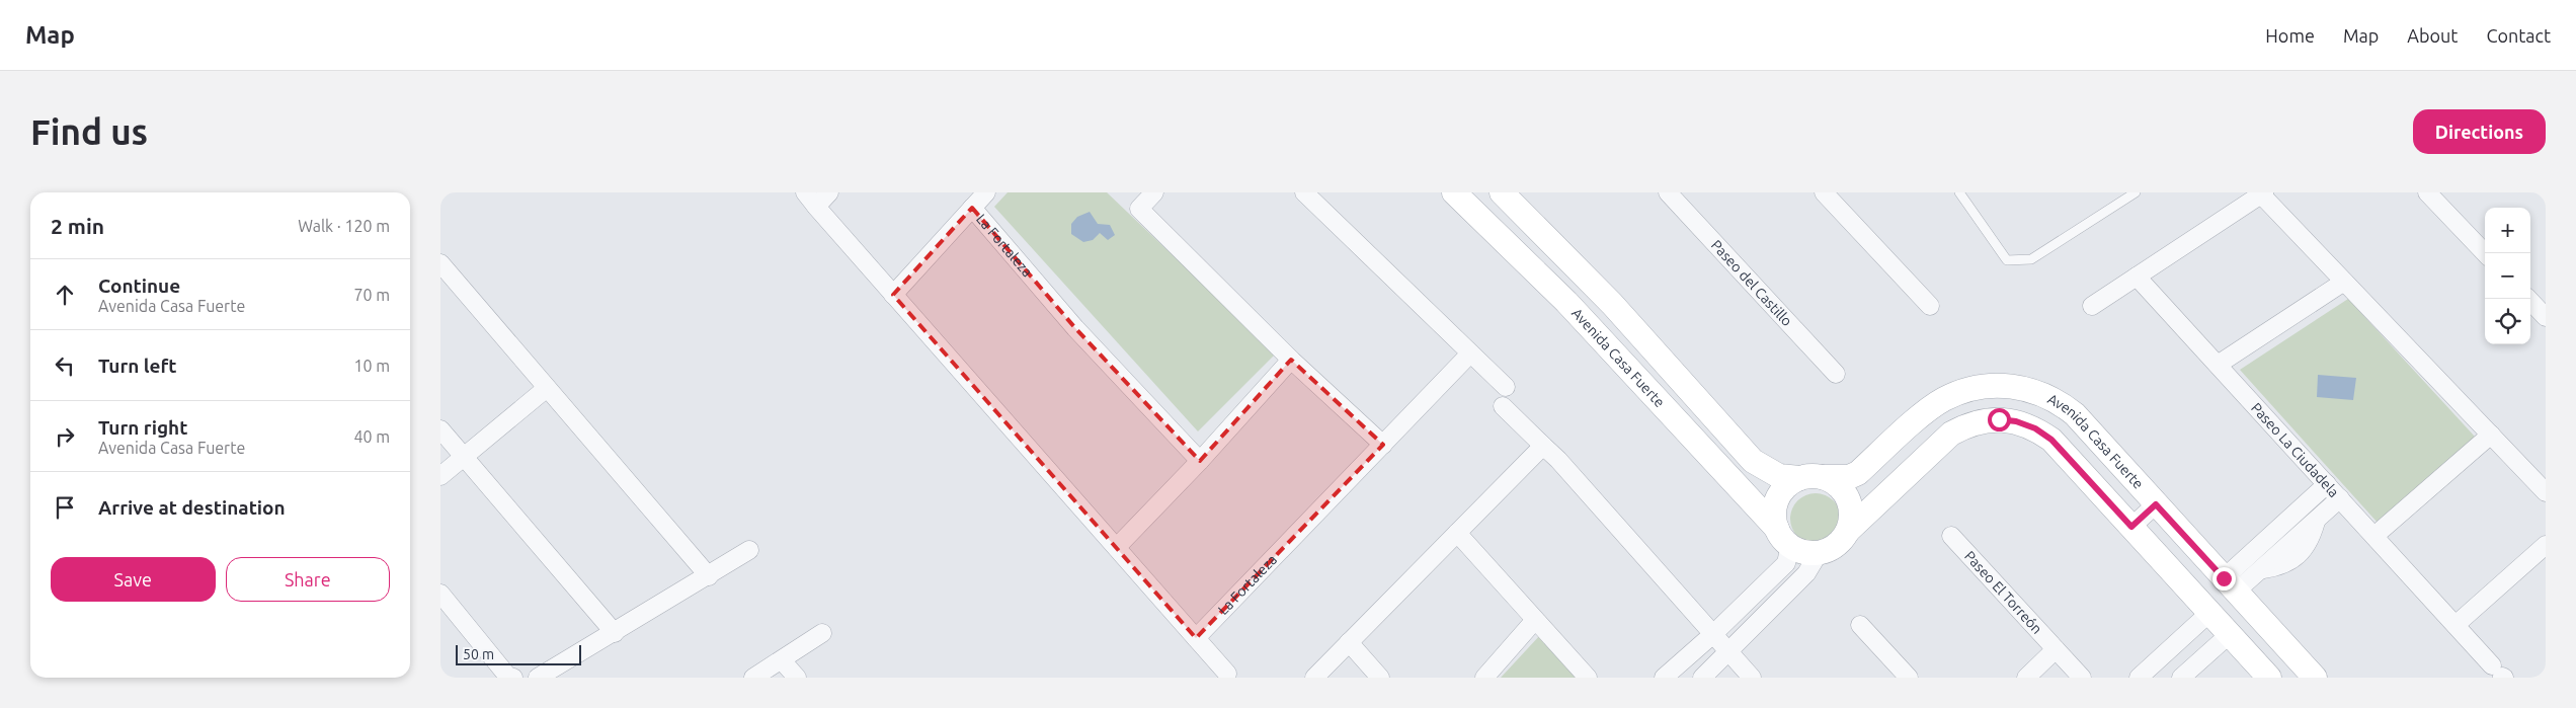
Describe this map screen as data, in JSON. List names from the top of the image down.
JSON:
{
  "streets": {
    "street": [
      "La Fortaleza",
      "Paseo del Castillo",
      "Avenida Casa Fuerte",
      "Paseo La Ciudadela",
      "Paseo El Torreón"
    ]
  },
  "scale_bar": "50 m",
  "page": {
    "header": "Map",
    "nav": [
      "Home",
      "Map",
      "About",
      "Contact"
    ],
    "buttons": [
      "Directions",
      ["Save", "Share"]
    ],
    "title": "Find us",
    "heading": ["2 min", "Walk · 120 m"],
    "map_buttons": ["+", "−"],
    "list": [
      ["Continue", "Avenida Casa Fuerte", "70 m"],
      ["Turn left", "10 m"],
      ["Turn right", "Avenida Casa Fuerte", "40 m"],
      "Arrive at destination"
    ],
    "scale": "50 m"
  }
}
